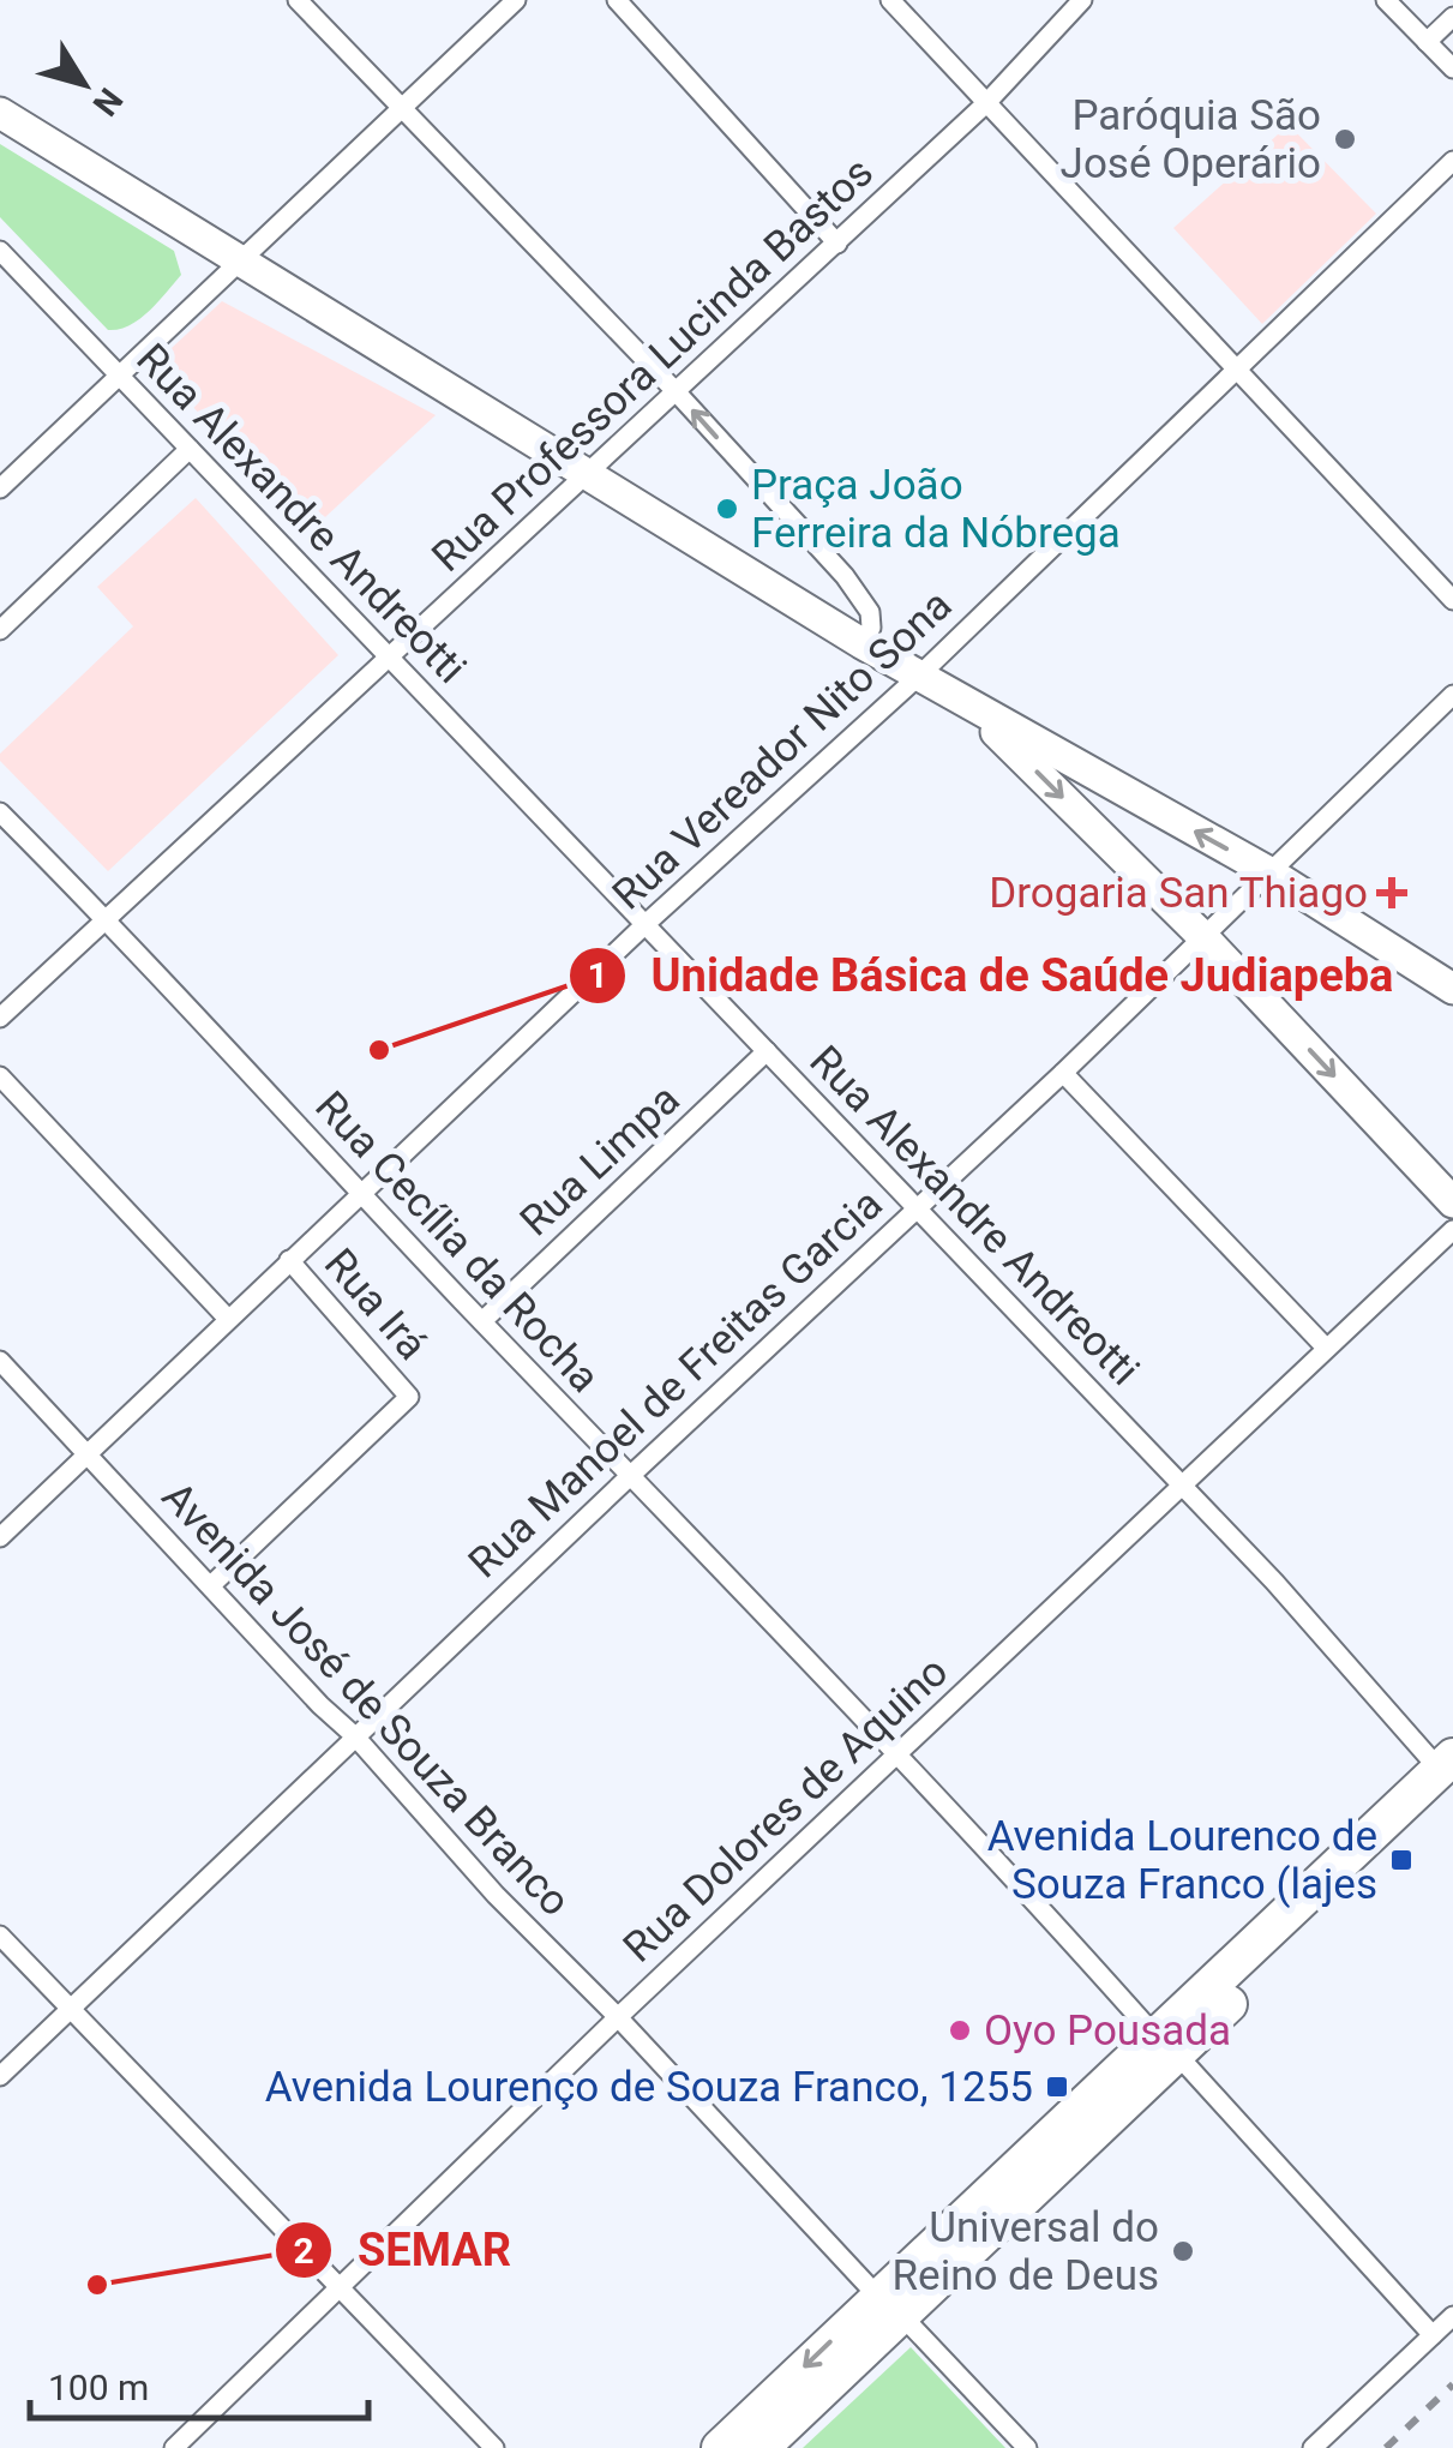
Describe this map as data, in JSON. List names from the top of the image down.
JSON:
{
  "streets": {
    "street": [
      "Rua Professora Lucinda Bastos",
      "Rua Alexandre Andreotti",
      "Rua Vereador Nito Sona",
      "Rua Limpa",
      "Rua Cecília da Rocha",
      "Rua Irá",
      "Rua Manoel de Freitas Garcia",
      "Avenida José de Souza Branco",
      "Rua Dolores de Aquino"
    ]
  },
  "crossings": [
    ["Rua Professora Lucinda Bastos", "Rua Alexandre Andreotti"],
    ["Rua Professora Lucinda Bastos", "Rua Cecília da Rocha"],
    ["Rua Alexandre Andreotti", "Rua Vereador Nito Sona"],
    ["Rua Alexandre Andreotti", "Rua Limpa"],
    ["Rua Alexandre Andreotti", "Rua Manoel de Freitas Garcia"],
    ["Rua Alexandre Andreotti", "Rua Dolores de Aquino"],
    ["Rua Vereador Nito Sona", "Rua Cecília da Rocha"],
    ["Rua Vereador Nito Sona", "Rua Irá"],
    ["Rua Vereador Nito Sona", "Avenida José de Souza Branco"],
    ["Rua Limpa", "Rua Cecília da Rocha"],
    ["Rua Cecília da Rocha", "Rua Manoel de Freitas Garcia"],
    ["Rua Cecília da Rocha", "Rua Dolores de Aquino"],
    ["Rua Irá", "Avenida José de Souza Branco"],
    ["Rua Manoel de Freitas Garcia", "Avenida José de Souza Branco"],
    ["Avenida José de Souza Branco", "Rua Dolores de Aquino"]
  ],
  "places": {
    "other": [
      "Paróquia São José Operário",
      "Praça João Ferreira da Nóbrega",
      "Unidade Básica de Saúde Judiapeba",
      "Oyo Pousada",
      "Universal do Reino de Deus",
      "SEMAR"
    ],
    "health": ["Drogaria San Thiago"],
    "transit": ["Avenida Lourenco de Souza Franco (lajes", "Avenida Lourenço de Souza Franco, 1255"]
  },
  "scale_bar": "100 m",
  "north": "bottom right"
}
